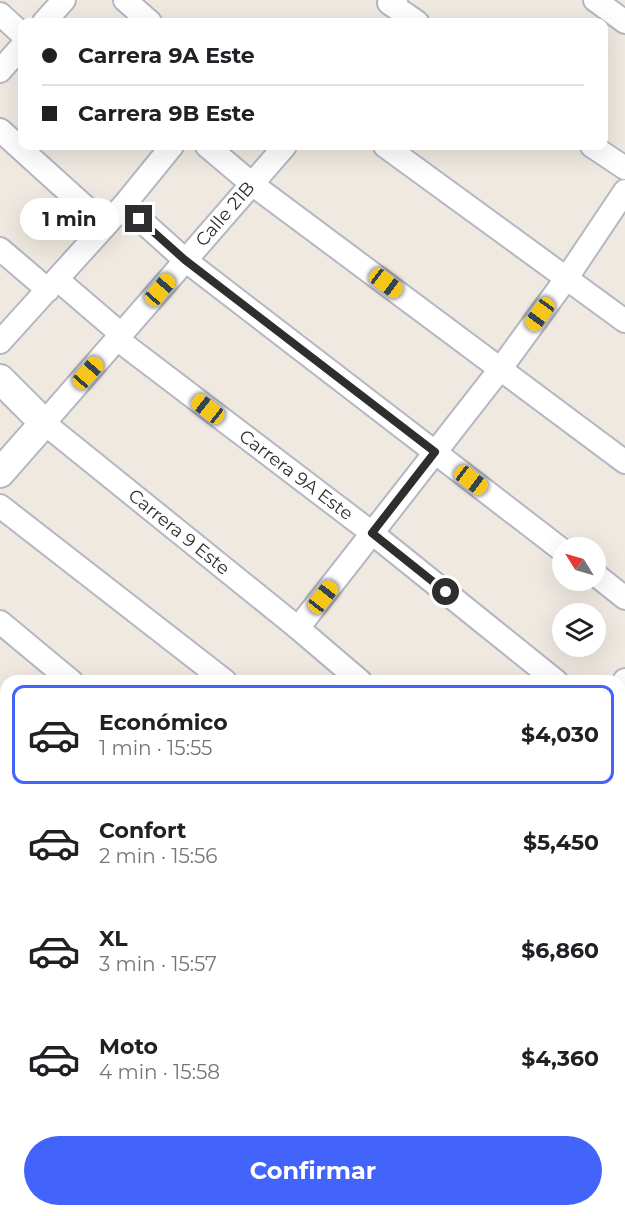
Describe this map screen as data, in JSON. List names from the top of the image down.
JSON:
{
  "streets": {
    "street": ["Calle 21B", "Carrera 9A Este", "Carrera 9 Este"]
  },
  "crossings": [
    ["Calle 21B", "Carrera 9A Este"],
    ["Calle 21B", "Carrera 9 Este"]
  ],
  "north": "top left",
  "page": {
    "banner": ["Carrera 9A Este", "Carrera 9B Este"],
    "bubble": "1 min",
    "list": [
      {
        "name": "Económico",
        "note": "1 min · 15:55",
        "value": "$4,030"
      },
      {
        "name": "Confort",
        "note": "2 min · 15:56",
        "value": "$5,450"
      },
      {
        "name": "XL",
        "note": "3 min · 15:57",
        "value": "$6,860"
      },
      {
        "name": "Moto",
        "note": "4 min · 15:58",
        "value": "$4,360"
      }
    ],
    "buttons": "Confirmar"
  }
}
